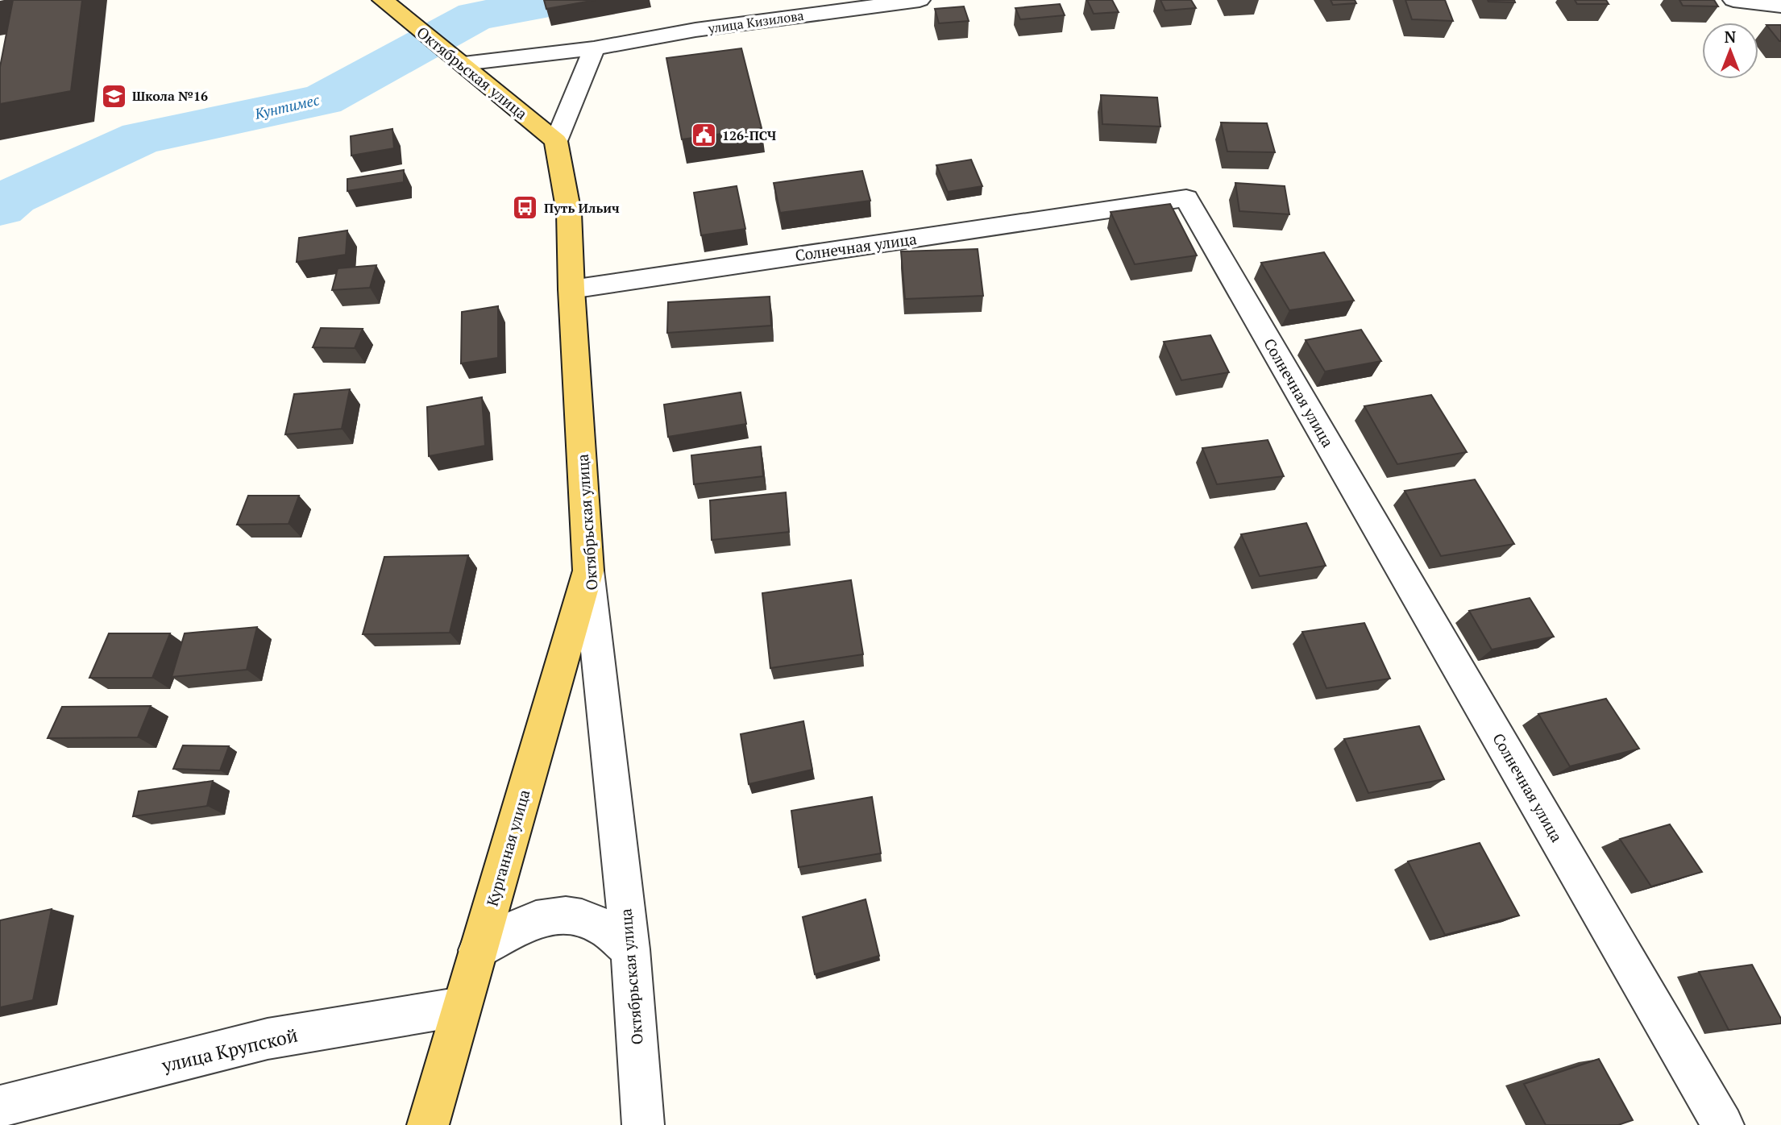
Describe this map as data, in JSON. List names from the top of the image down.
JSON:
{
  "streets": {
    "main road": ["Октябрьская улица", "Курганная улица"],
    "street": ["улица Кизилова", "Солнечная улица", "улица Крупской"]
  },
  "crossings": [
    ["улица Кизилова", "Октябрьская улица"],
    ["Октябрьская улица", "Солнечная улица"],
    ["Октябрьская улица", "Курганная улица"],
    ["Курганная улица", "улица Крупской"]
  ],
  "water": ["Кунтимес"],
  "places": {
    "school or university": ["Школа №16"],
    "public building": ["126-ПСЧ"],
    "bus stop": ["Путь Ильич"]
  },
  "north": "top"
}
